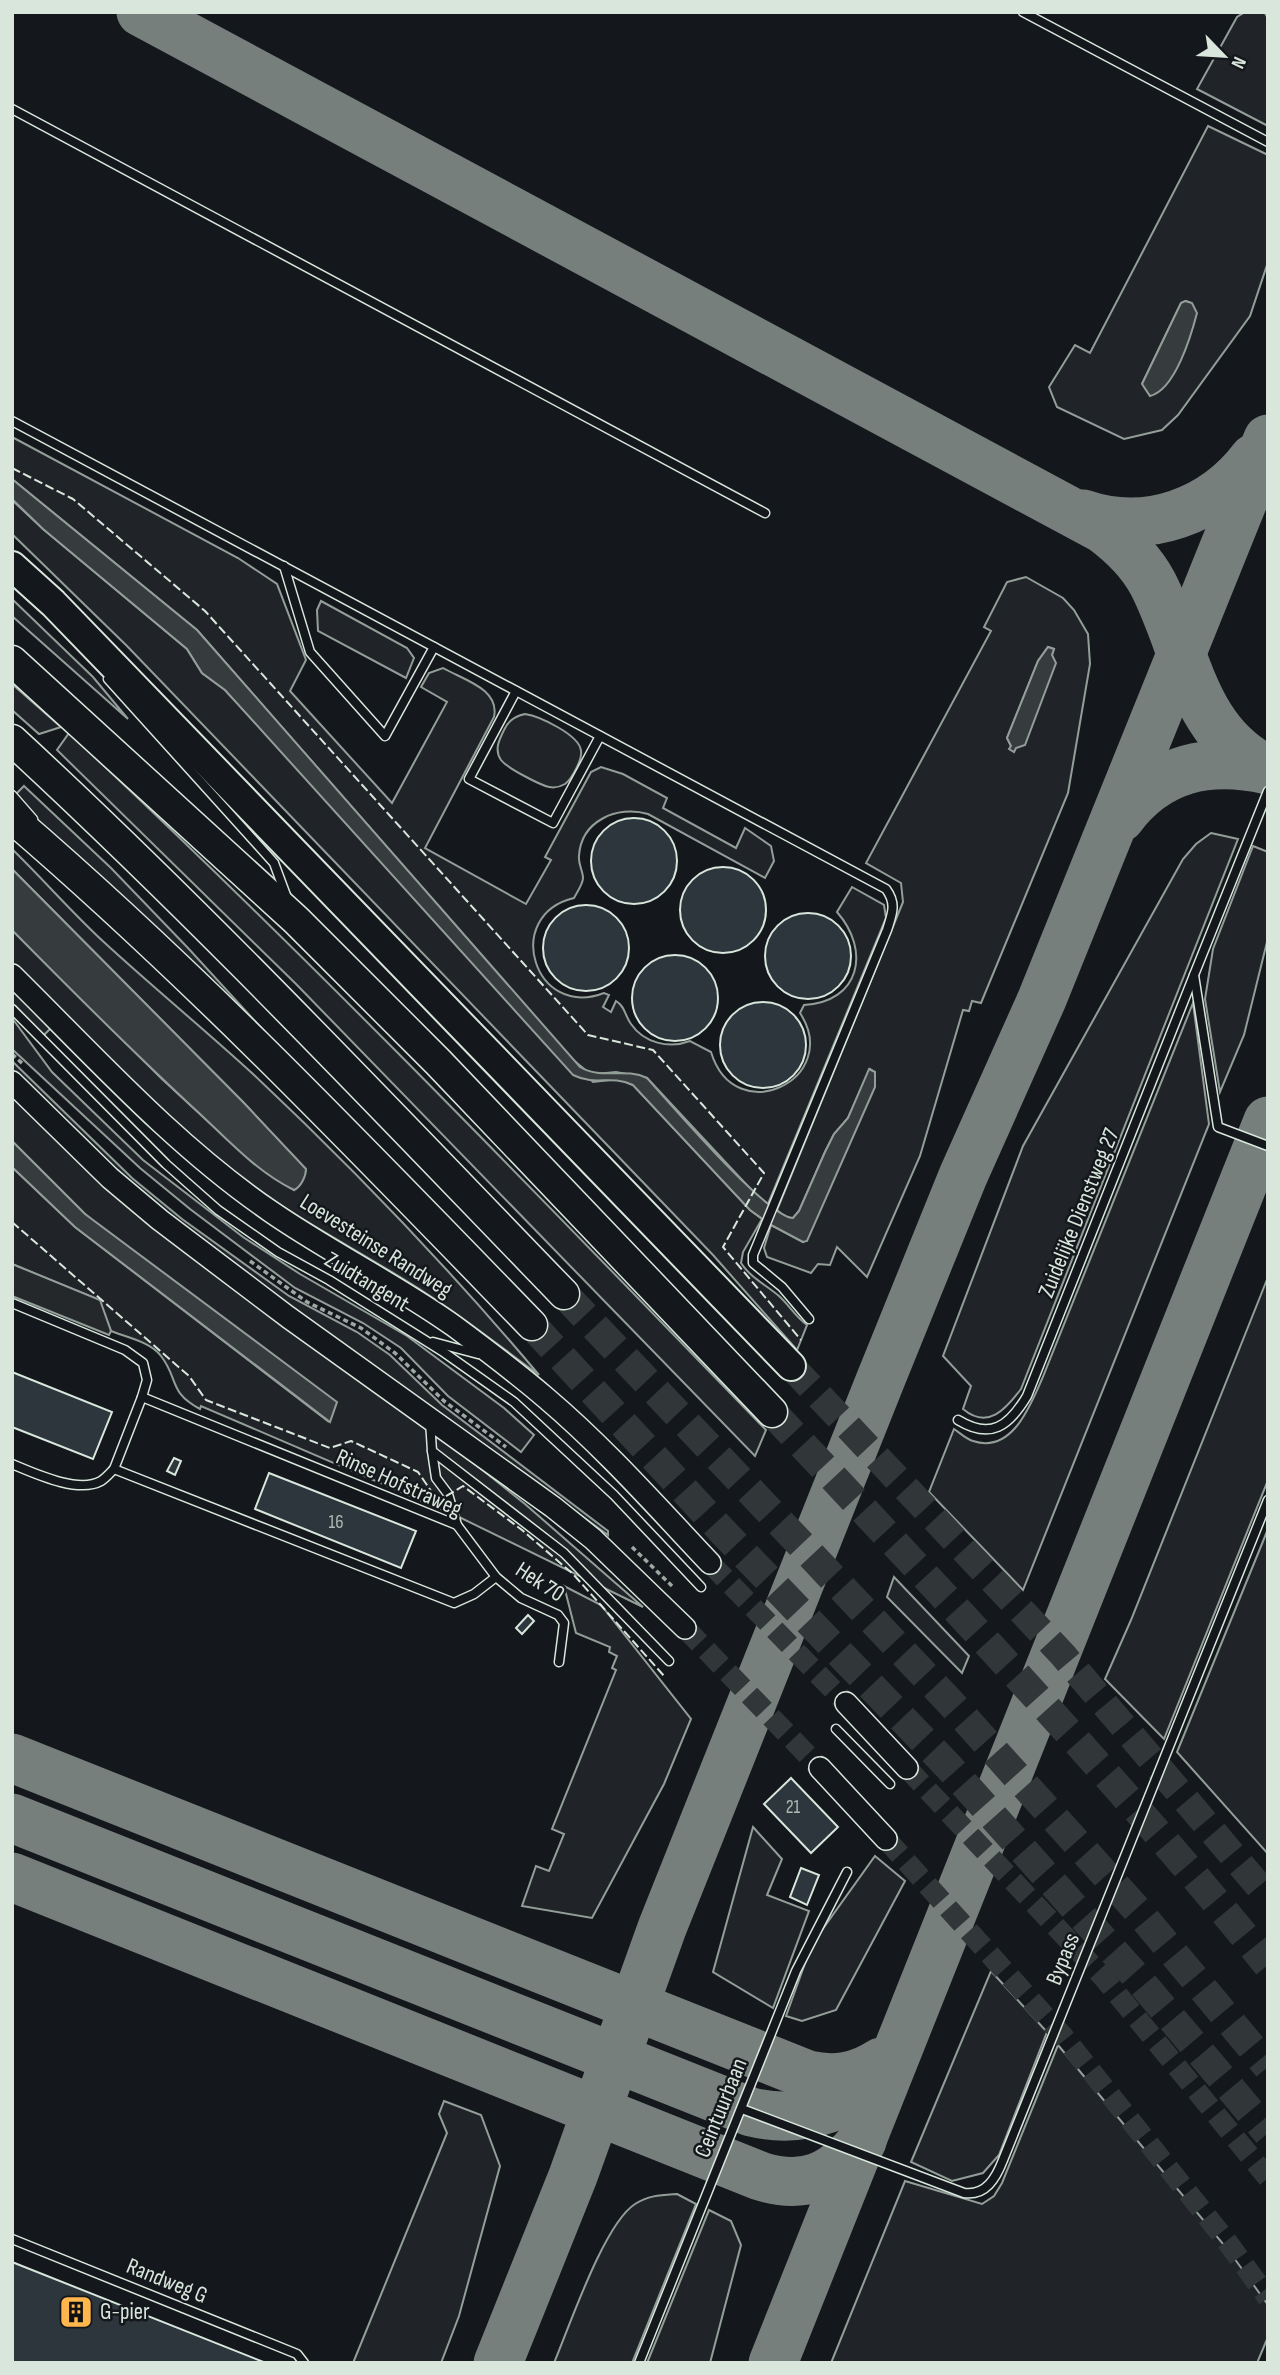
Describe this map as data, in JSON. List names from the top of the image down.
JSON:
{
  "streets": {
    "street": ["Loevesteinse Randweg"],
    "lane": [
      "Zuidelijke Dienstweg 27",
      "Zuidtangent",
      "Rinse Hofstraweg",
      "Hek 70",
      "Bypass",
      "Ceintuurbaan",
      "Randweg G"
    ]
  },
  "crossings": [
    ["Rinse Hofstraweg", "Hek 70"],
    ["Bypass", "Ceintuurbaan"]
  ],
  "places": {
    "building": ["G-pier"]
  },
  "house_numbers": ["16", "21"],
  "north": "bottom right"
}
